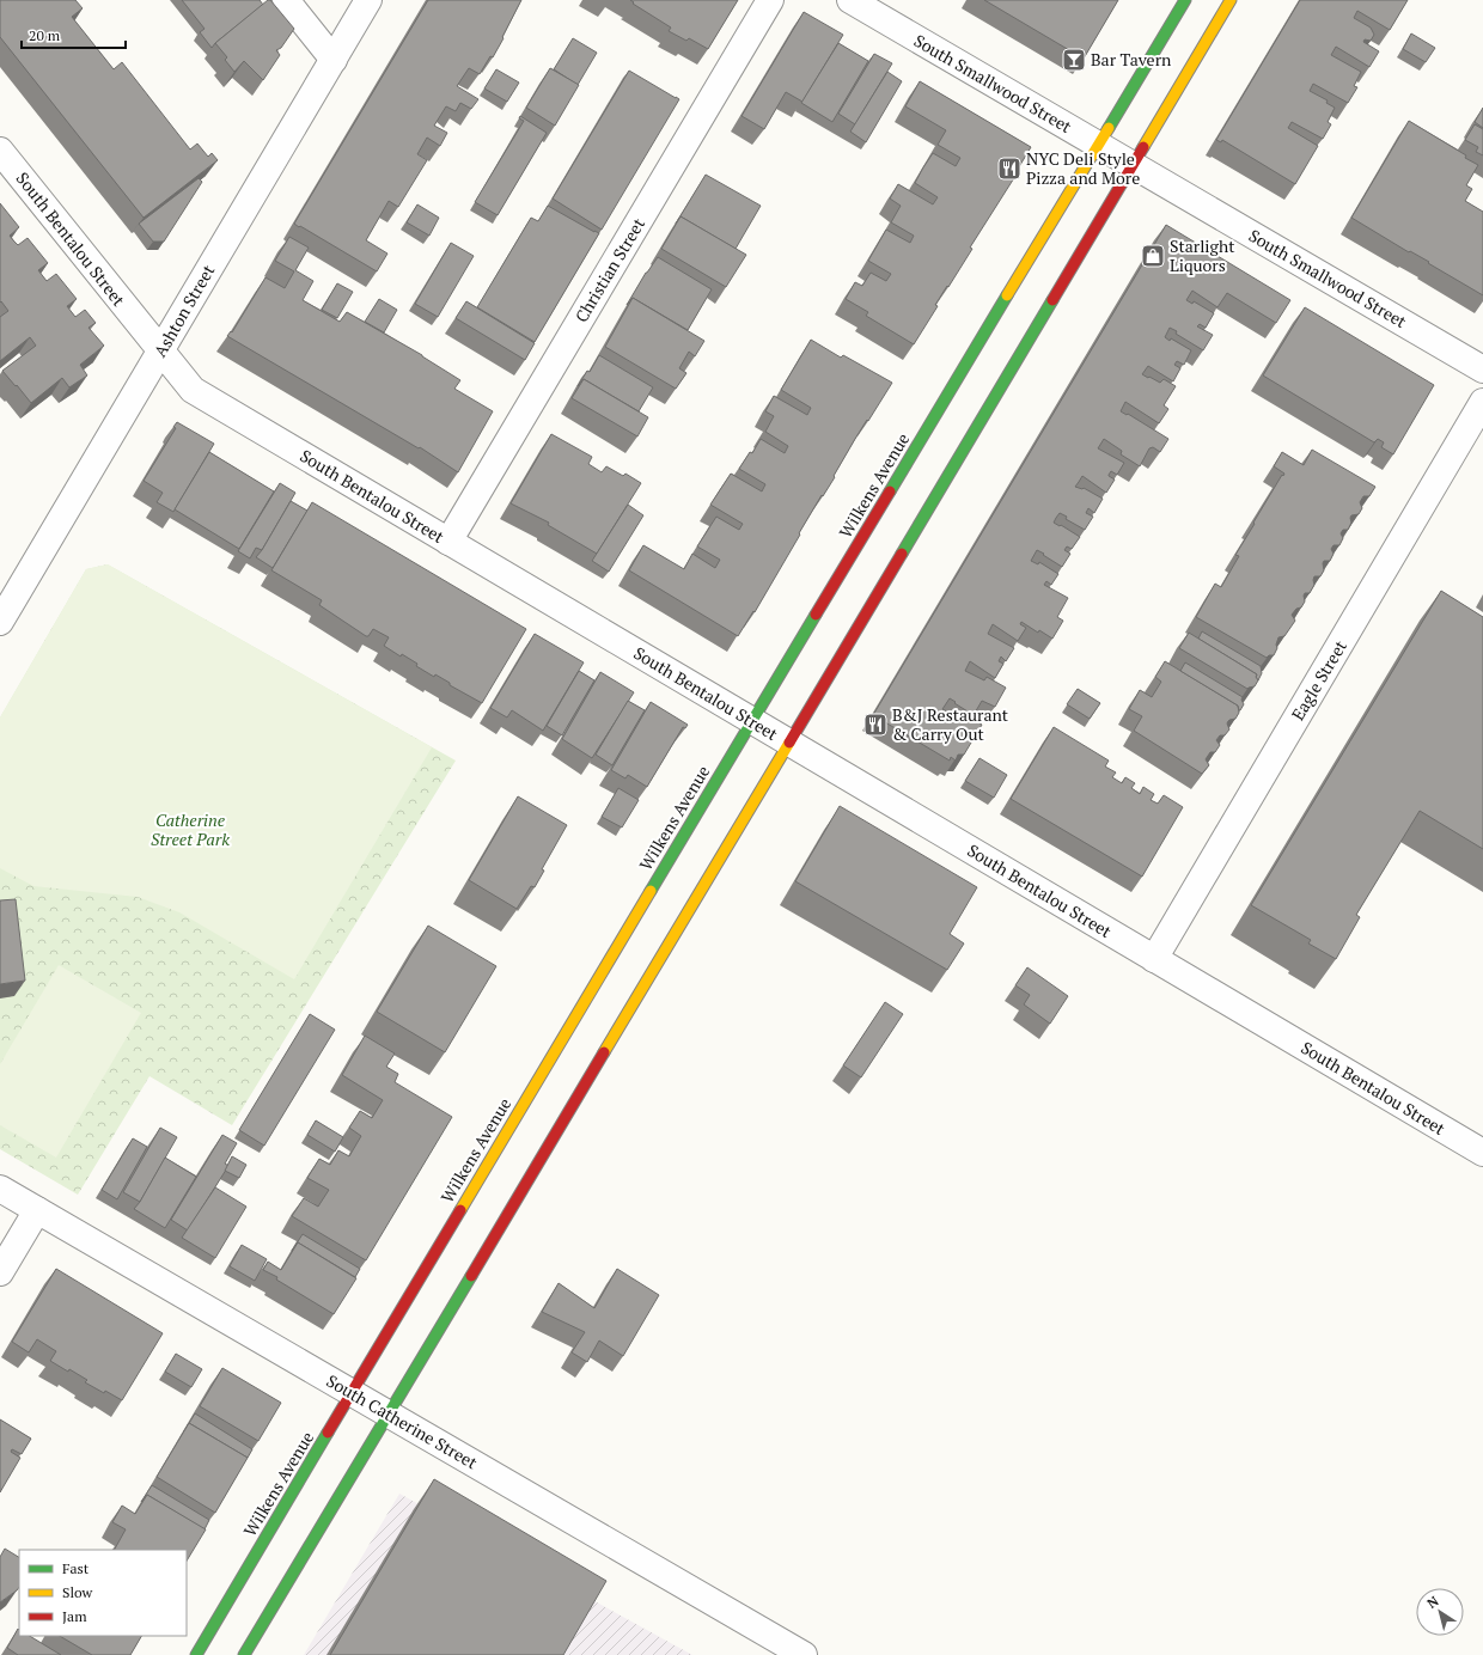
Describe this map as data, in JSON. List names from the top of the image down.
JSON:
{
  "streets": {
    "main road": ["Wilkens Avenue"],
    "street": [
      "South Smallwood Street",
      "South Bentalou Street",
      "Christian Street",
      "Ashton Street",
      "Eagle Street",
      "South Catherine Street"
    ]
  },
  "crossings": [
    ["South Smallwood Street", "Wilkens Avenue"],
    ["South Bentalou Street", "Christian Street"],
    ["South Bentalou Street", "Ashton Street"],
    ["South Bentalou Street", "Wilkens Avenue"],
    ["South Bentalou Street", "Eagle Street"],
    ["Wilkens Avenue", "South Catherine Street"]
  ],
  "parks": ["Catherine Street Park"],
  "places": {
    "bar": ["Bar Tavern"],
    "restaurant": ["NYC Deli Style Pizza and More", "B&J Restaurant & Carry Out"],
    "shop": ["Starlight Liquors"]
  },
  "legend": ["Fast", "Slow", "Jam"],
  "scale_bar": "20 m",
  "north": "top left"
}
